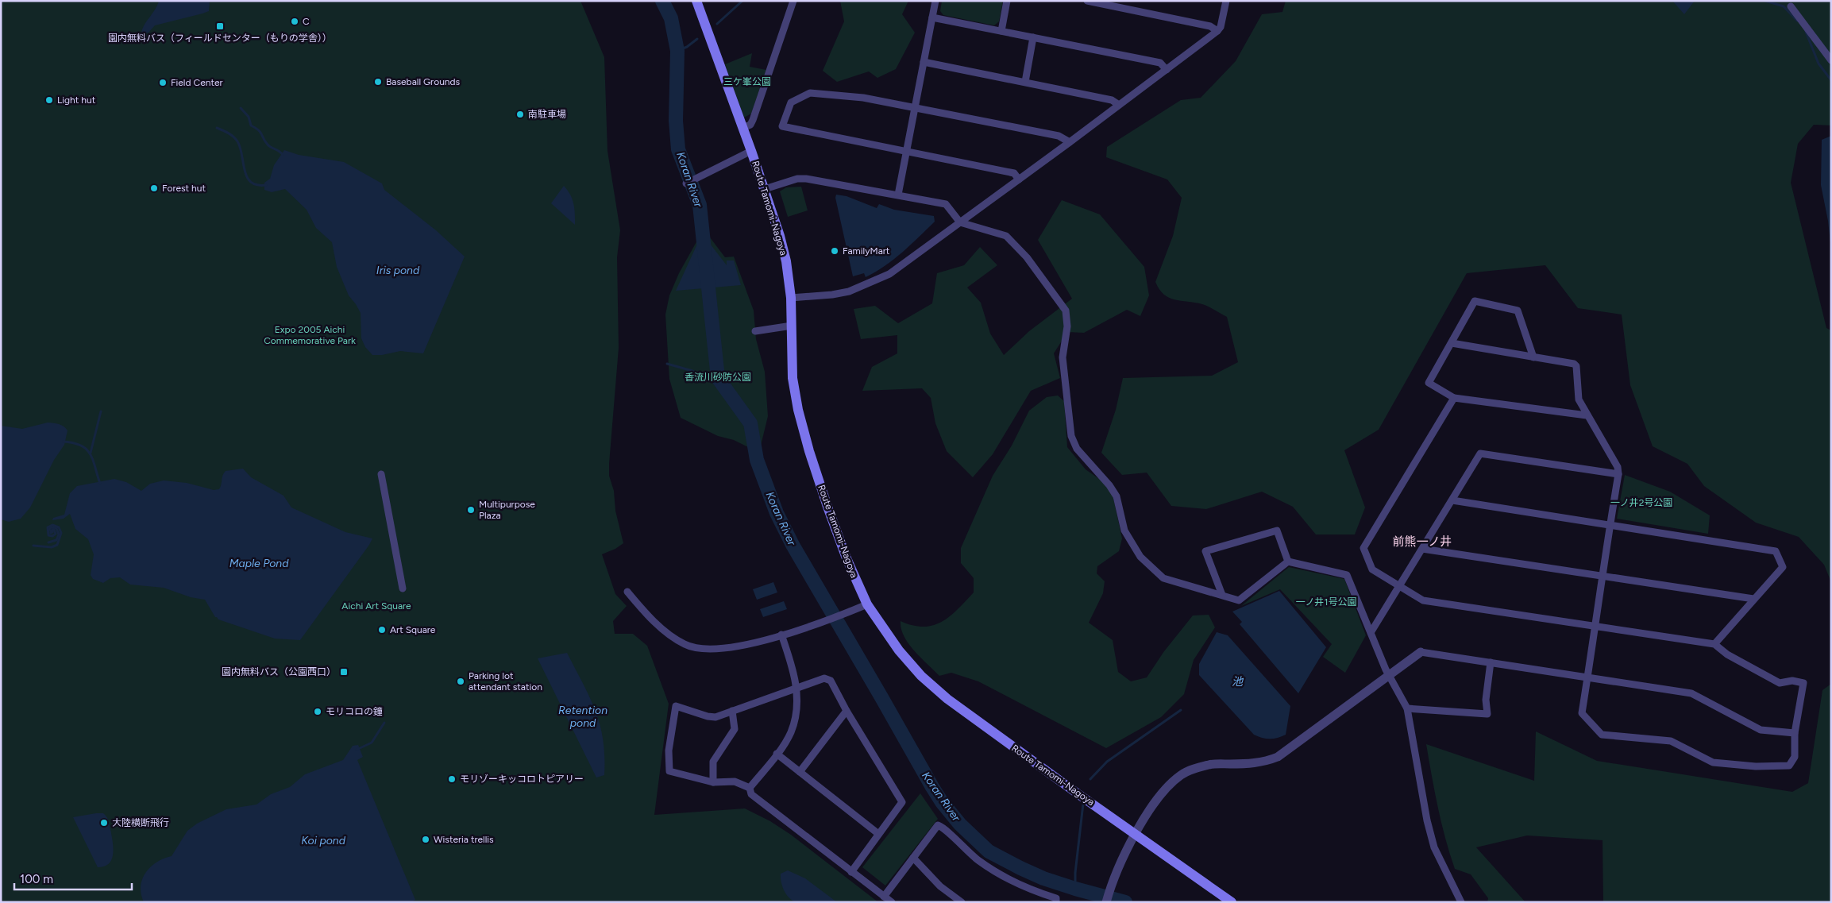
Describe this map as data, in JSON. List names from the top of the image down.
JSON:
{
  "streets": {
    "main road": ["Route Tamomi-Nagoya"]
  },
  "districts": ["前熊一ノ井"],
  "water": [
    "Koran River",
    "Iris pond",
    "Maple Pond",
    "池",
    "Retention pond",
    "Koi pond"
  ],
  "parks": [
    "三ケ峯公園",
    "Expo 2005 Aichi Commemorative Park",
    "香流川砂防公園",
    "一ノ井2号公園",
    "一ノ井1号公園",
    "Aichi Art Square"
  ],
  "places": {
    "other": [
      "C",
      "Baseball Grounds",
      "Field Center",
      "Light hut",
      "南駐車場",
      "Forest hut",
      "FamilyMart",
      "Multipurpose Plaza",
      "Art Square",
      "Parking lot attendant station",
      "モリコロの鐘",
      "モリゾーキッコロトピアリー",
      "大陸横断飛行",
      "Wisteria trellis"
    ],
    "transit": ["園内無料バス（フィールドセンター（もりの学舎））", "園内無料バス（公園西口）"]
  },
  "scale_bar": "100 m"
}
